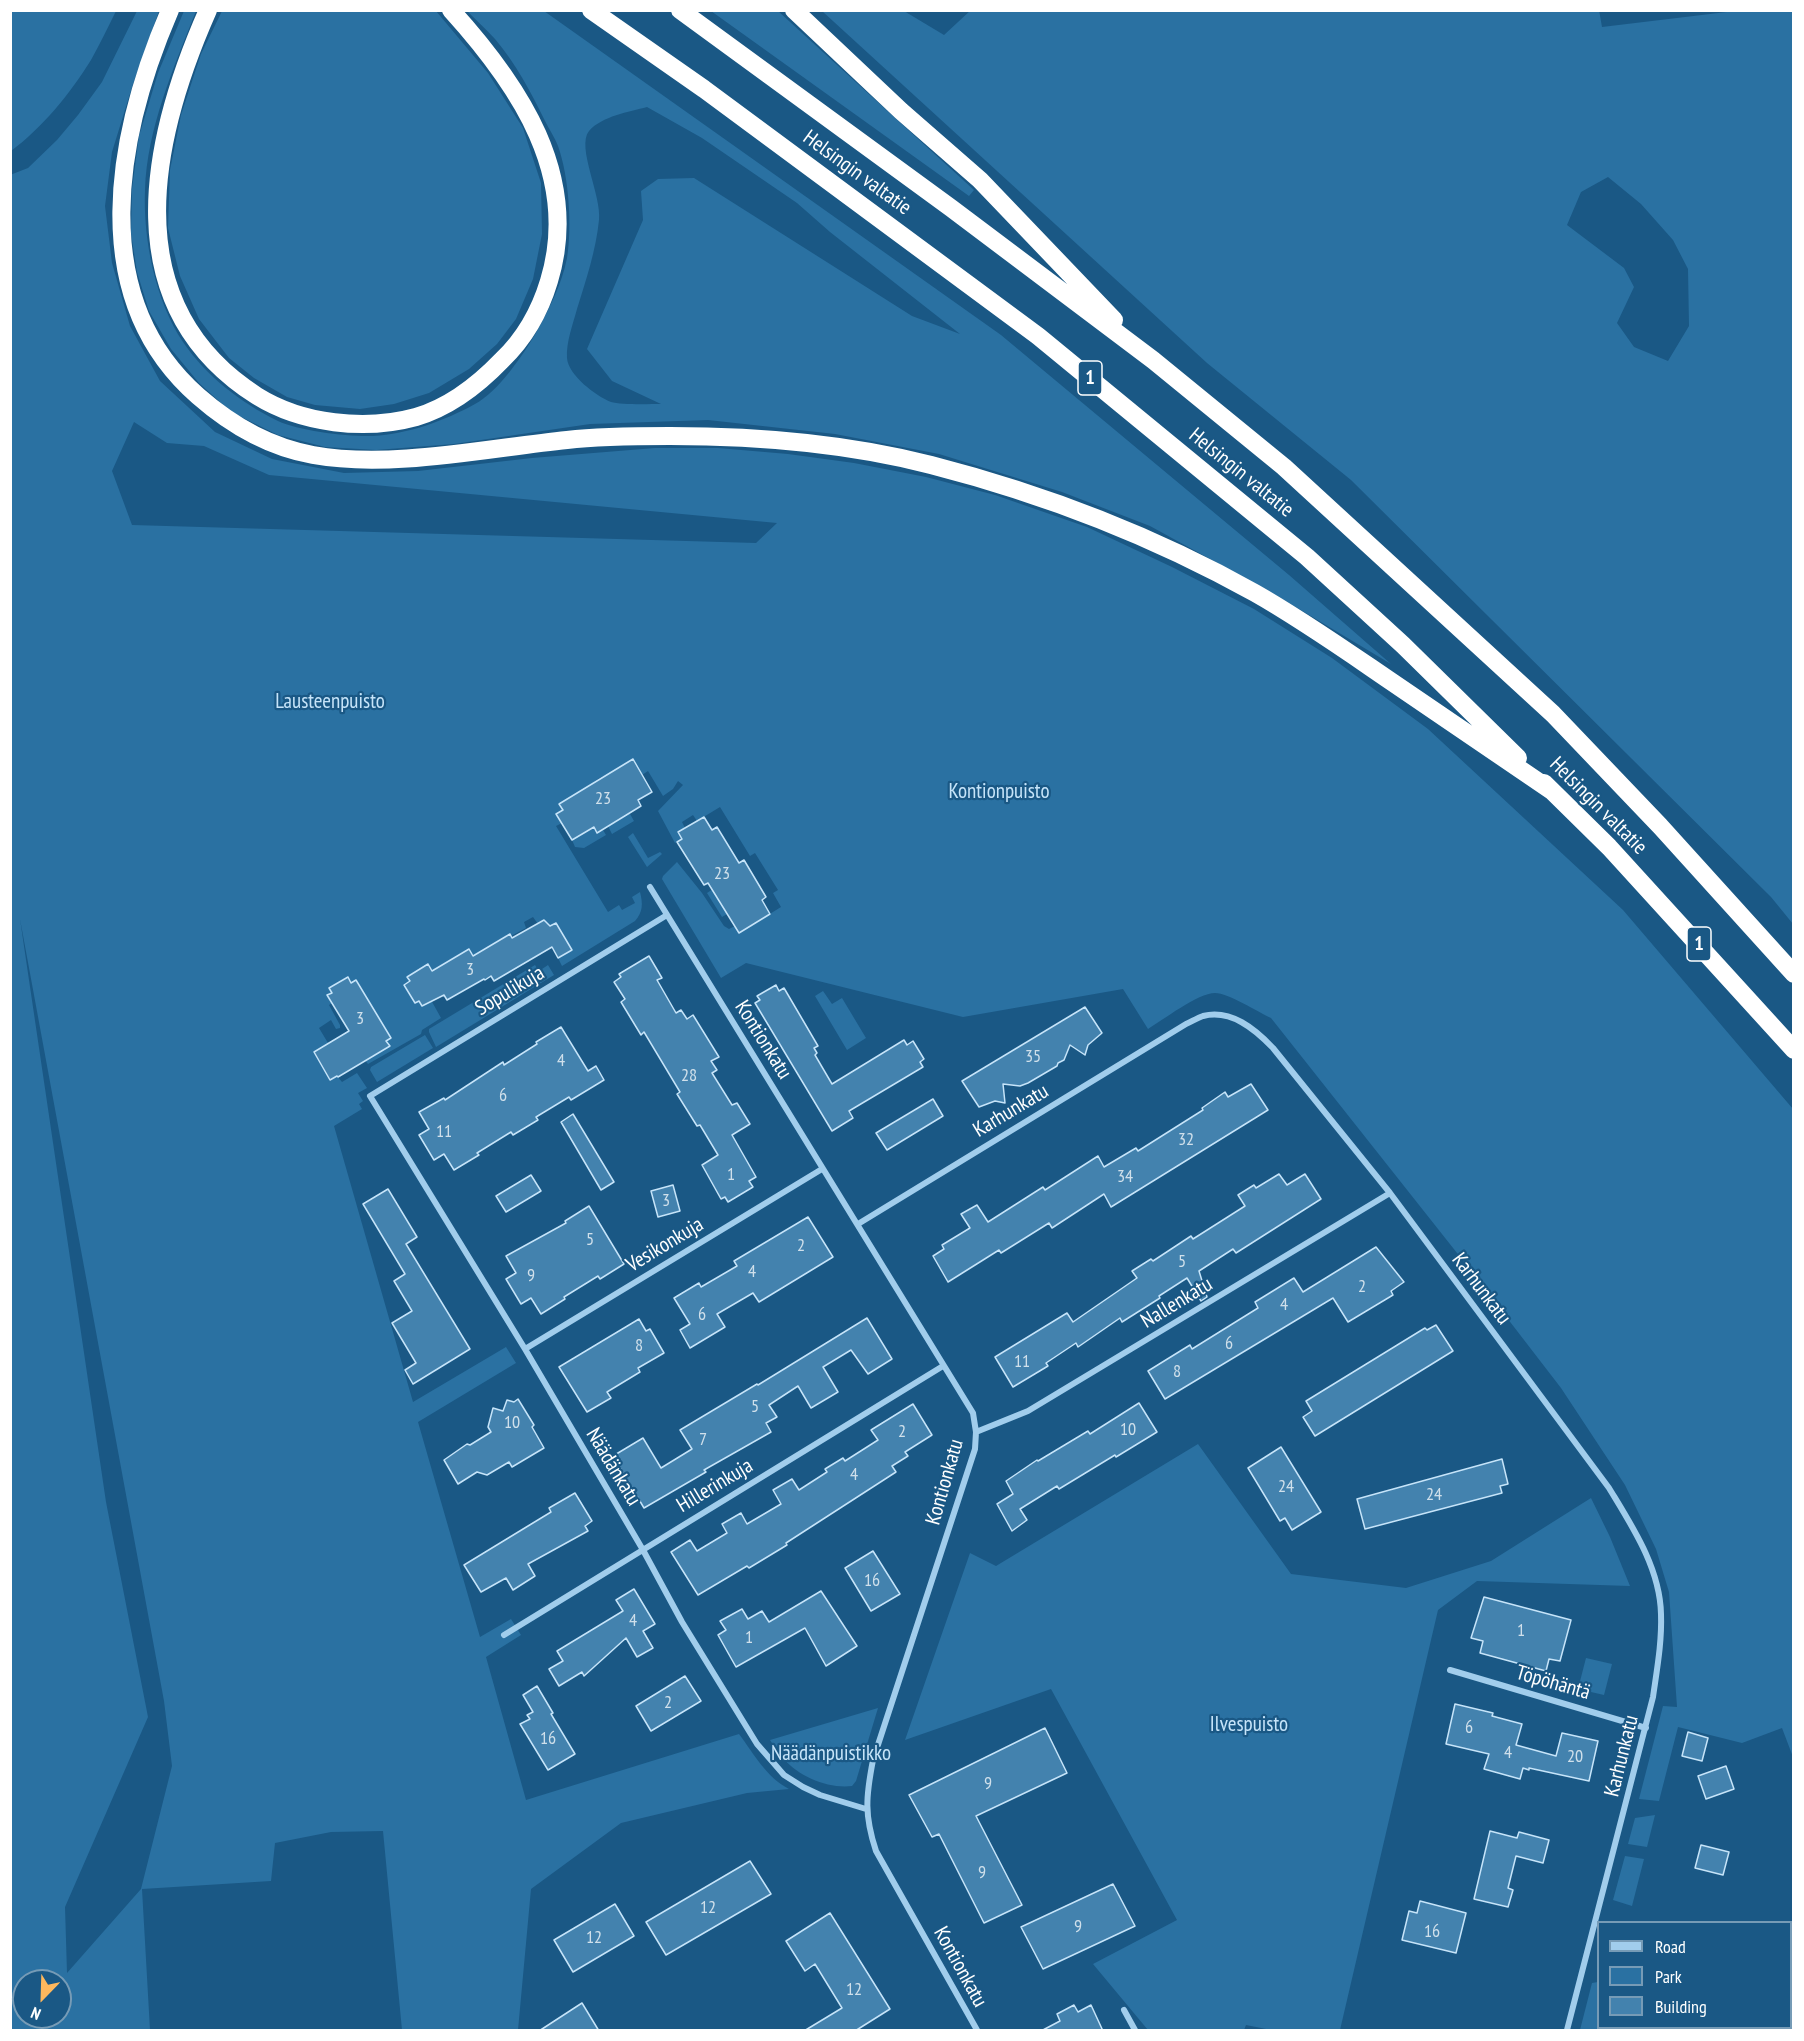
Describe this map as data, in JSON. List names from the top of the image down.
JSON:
{
  "streets": {
    "highway": ["Helsingin valtatie", "1"],
    "street": [
      "Sopulikuja",
      "Kontionkatu",
      "Karhunkatu",
      "Vesikonkuja",
      "Nallenkatu",
      "Näädänkatu",
      "Hillerinkuja",
      "Töpöhäntä"
    ]
  },
  "crossings": [
    ["Sopulikuja", "Kontionkatu"],
    ["Sopulikuja", "Näädänkatu"],
    ["Kontionkatu", "Karhunkatu"],
    ["Kontionkatu", "Vesikonkuja"],
    ["Kontionkatu", "Nallenkatu"],
    ["Kontionkatu", "Näädänkatu"],
    ["Kontionkatu", "Hillerinkuja"],
    ["Karhunkatu", "Nallenkatu"],
    ["Karhunkatu", "Töpöhäntä"],
    ["Vesikonkuja", "Näädänkatu"],
    ["Näädänkatu", "Hillerinkuja"]
  ],
  "parks": [
    "Lausteenpuisto",
    "Kontionpuisto",
    "Ilvespuisto",
    "Näädänpuistikko"
  ],
  "house_numbers": [
    "23",
    "23",
    "3",
    "3",
    "35",
    "4",
    "28",
    "6",
    "11",
    "32",
    "1",
    "34",
    "3",
    "5",
    "2",
    "5",
    "4",
    "9",
    "2",
    "4",
    "6",
    "6",
    "8",
    "11",
    "8",
    "5",
    "10",
    "10",
    "2",
    "7",
    "4",
    "24",
    "24",
    "16",
    "4",
    "1",
    "1",
    "2",
    "6",
    "16",
    "4",
    "20",
    "9",
    "9",
    "12",
    "9",
    "16",
    "12",
    "12"
  ],
  "legend": ["Road", "Park", "Building"],
  "north": "bottom left"
}
